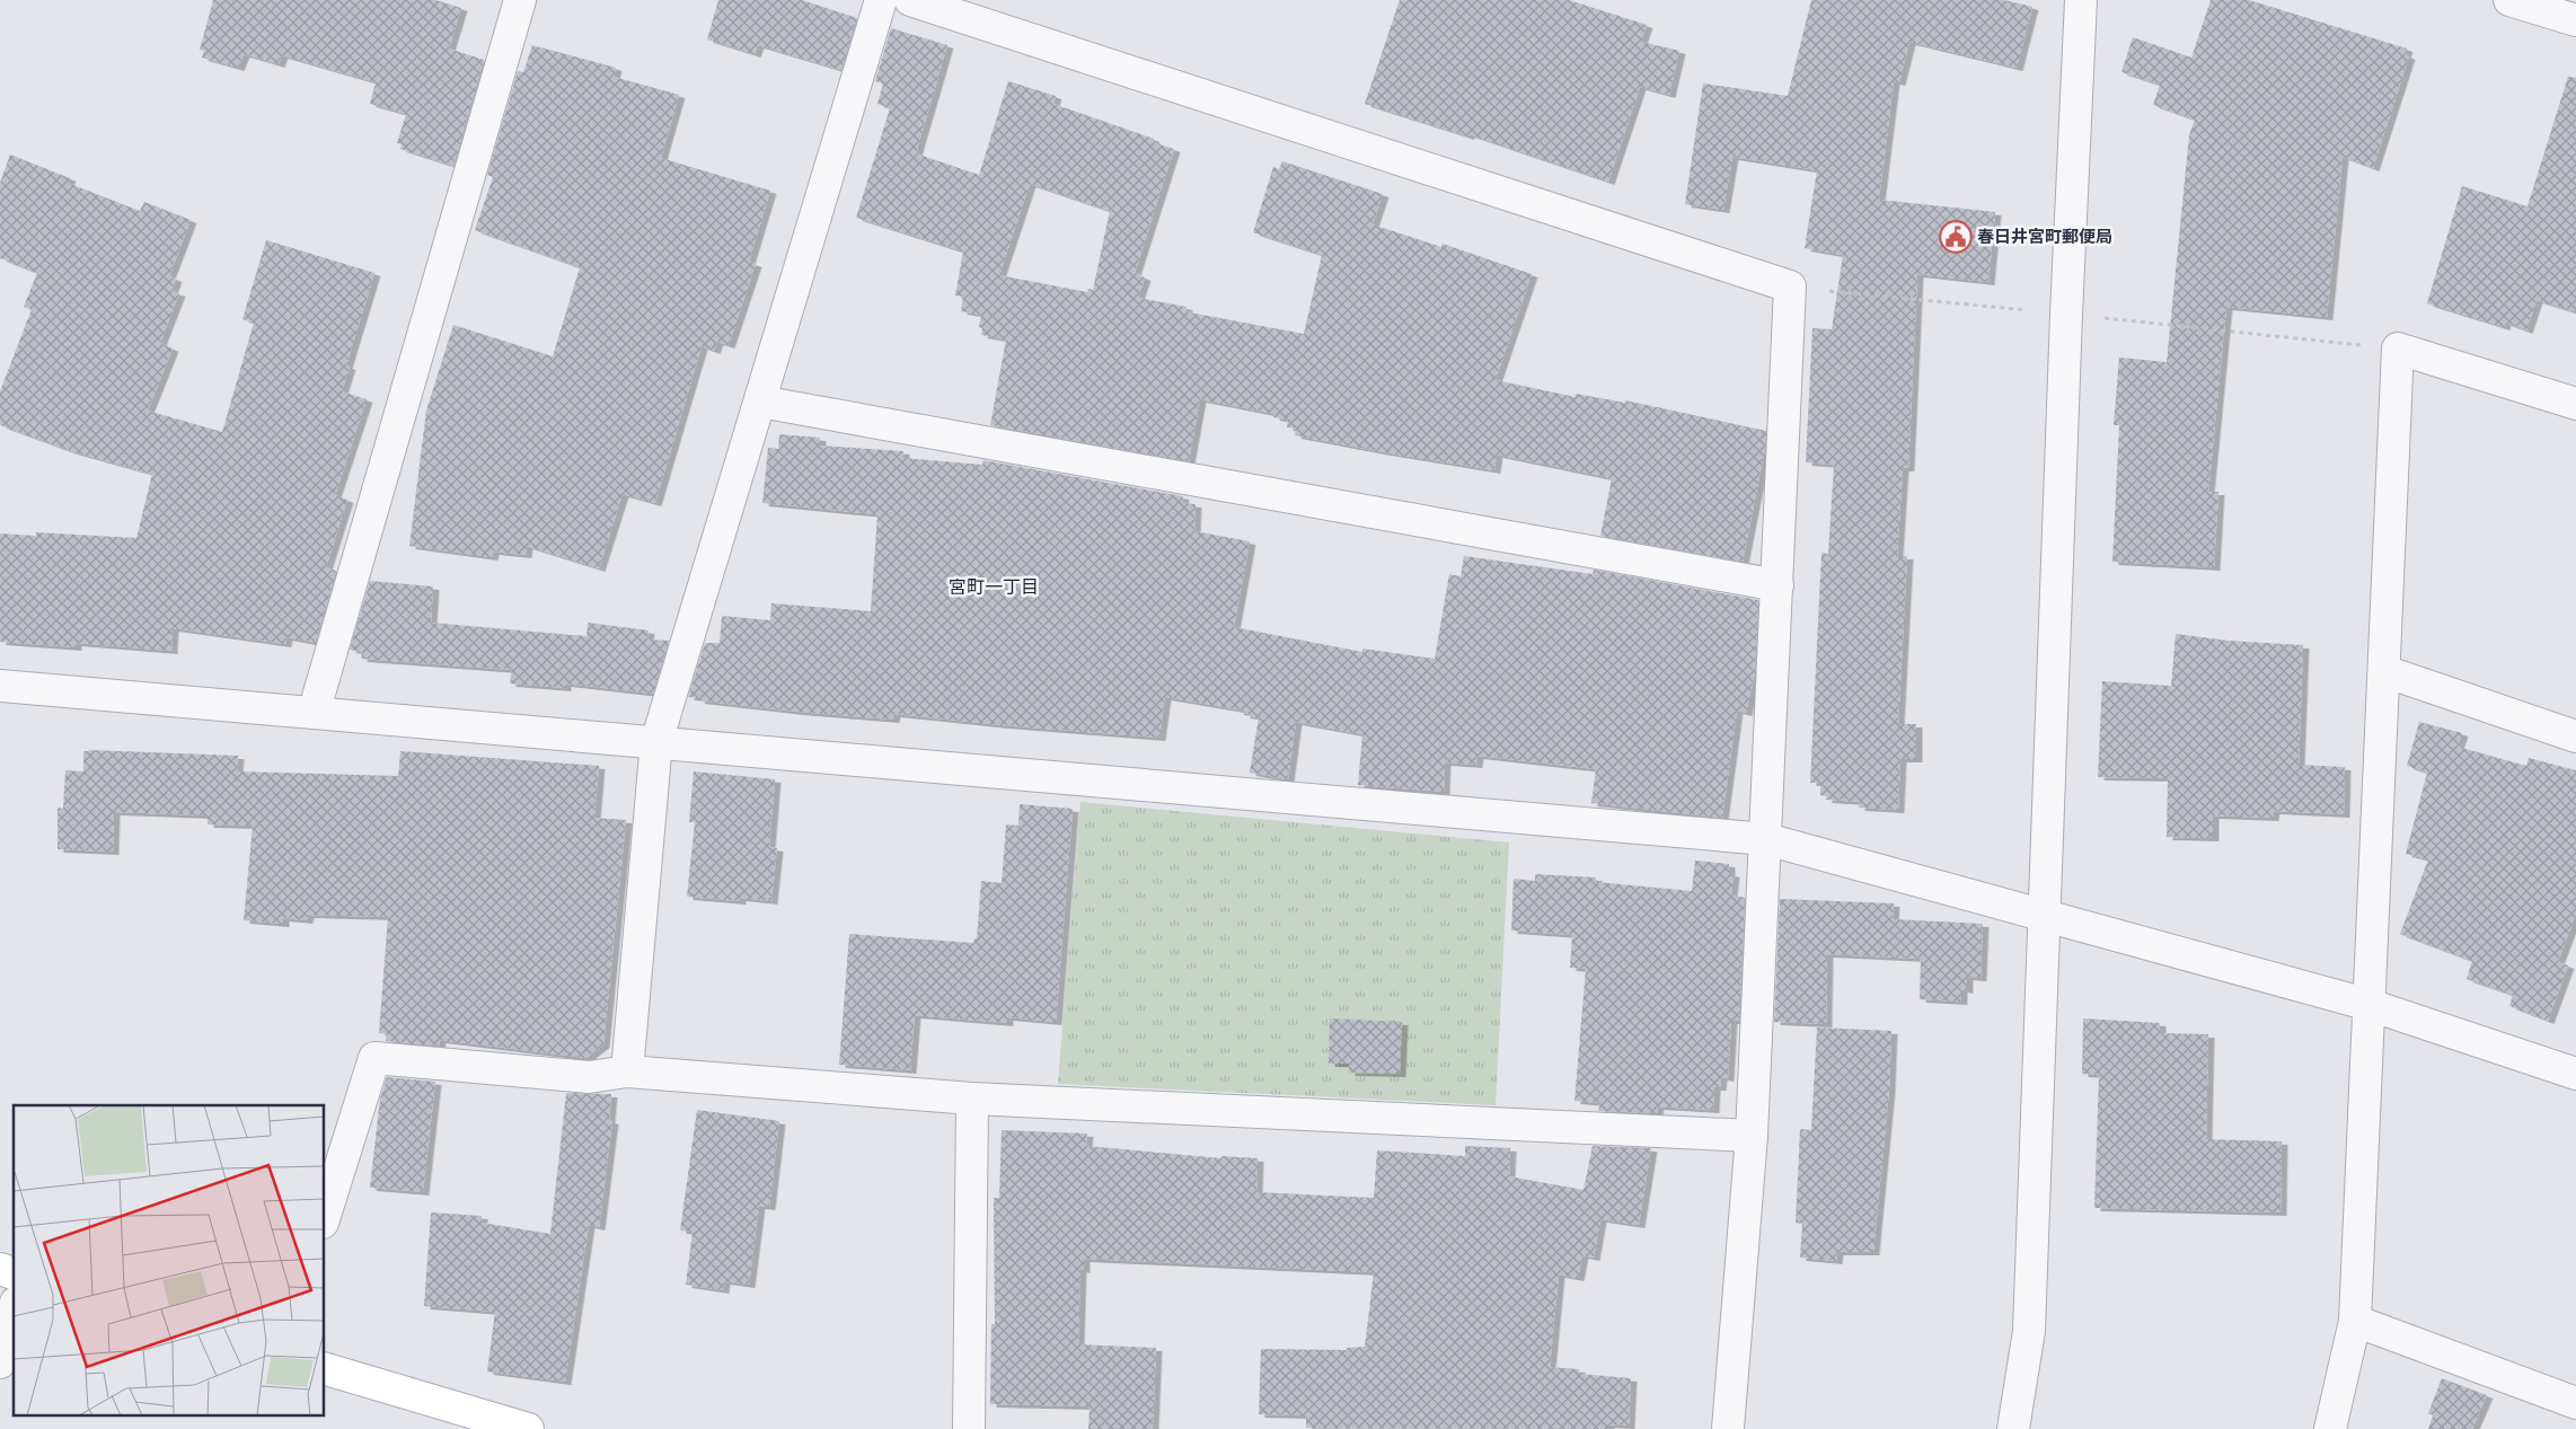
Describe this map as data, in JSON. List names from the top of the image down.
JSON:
{
  "districts": ["宮町一丁目"],
  "places": {
    "public building": ["春日井宮町郵便局"]
  }
}
